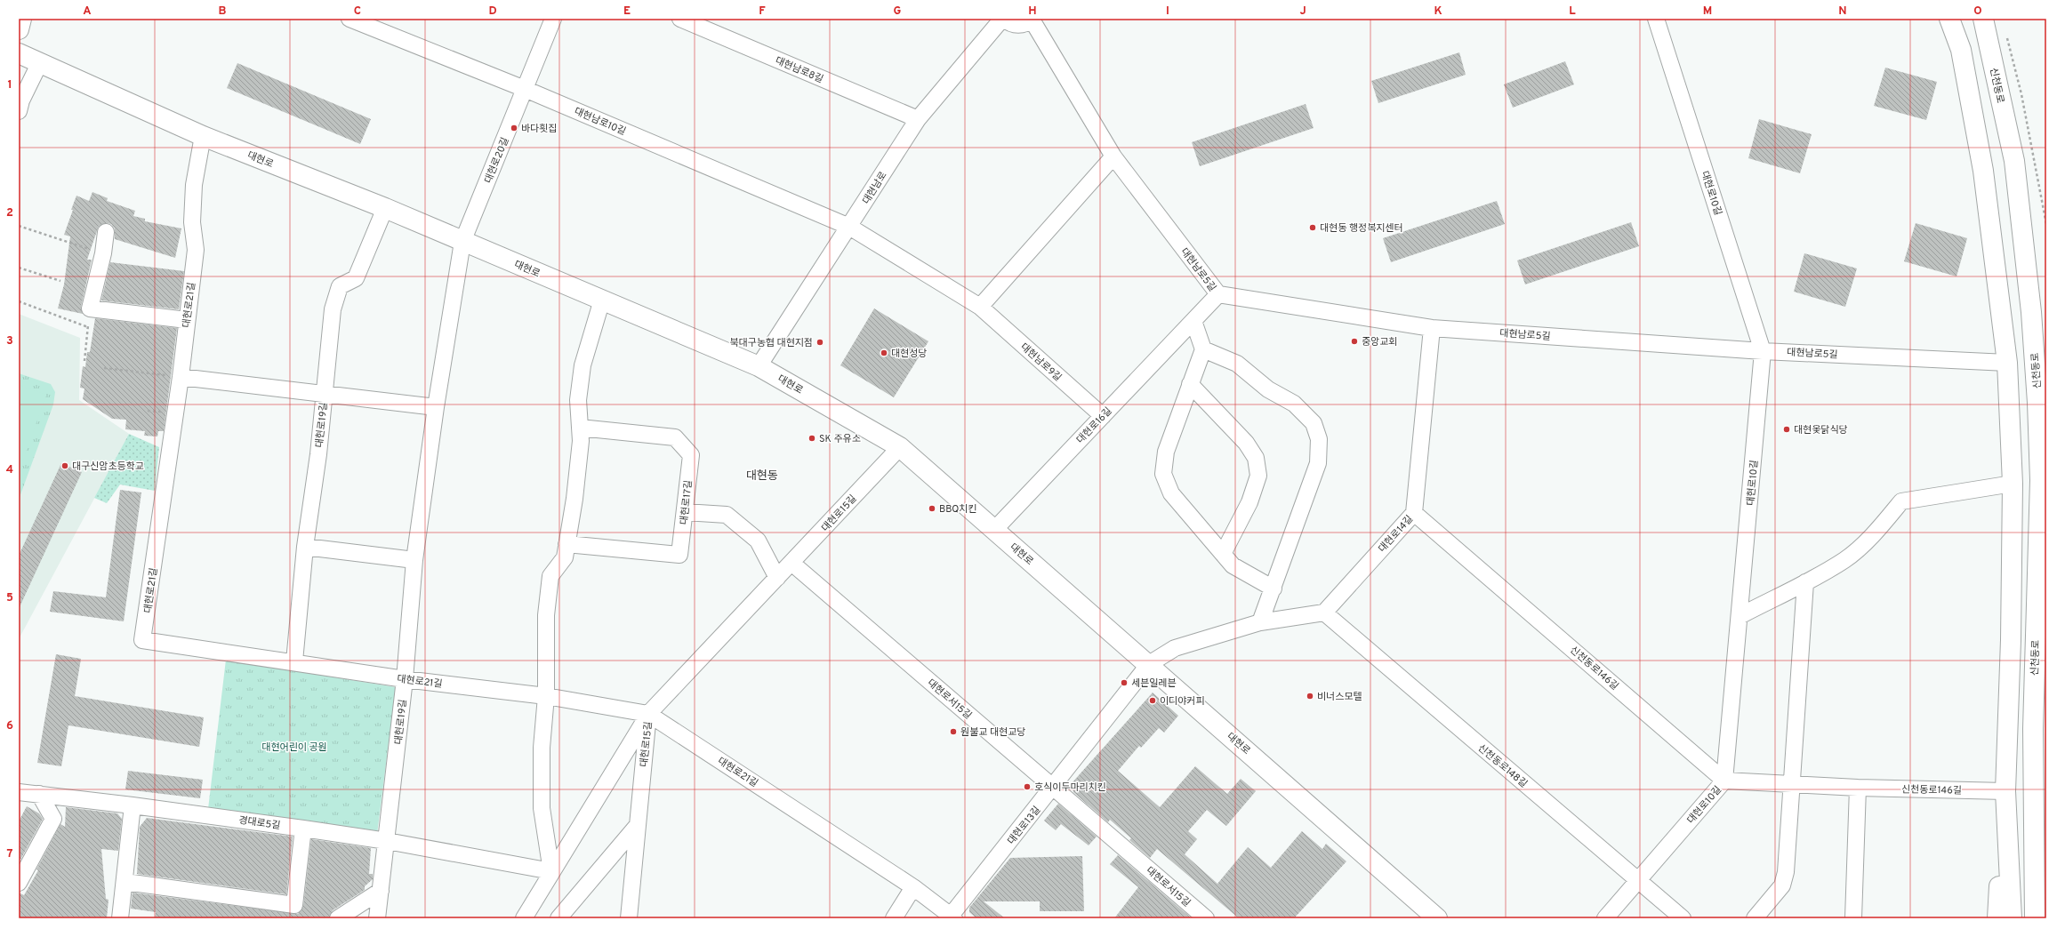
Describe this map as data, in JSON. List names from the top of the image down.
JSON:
{
  "streets": {
    "main road": ["신천동로", "대현로"],
    "street": [
      "대현남로8길",
      "대현남로10길",
      "대현로20길",
      "대현남로",
      "대현로10길",
      "대현남로5길",
      "대현로21길",
      "대현남로9길",
      "대현로19길",
      "대현로16길",
      "대현로17길",
      "대현로15길",
      "대현로14길",
      "신천동로146길",
      "대현로서15길",
      "신천동로148길",
      "경대로5길",
      "대현로13길"
    ]
  },
  "crossings": [
    ["대현남로8길", "대현남로"],
    ["대현남로10길", "대현로20길"],
    ["대현남로10길", "대현남로"],
    ["대현남로10길", "대현남로9길"],
    ["대현로", "대현로20길"],
    ["대현로", "대현남로"],
    ["대현로", "대현로21길"],
    ["대현로", "대현로19길"],
    ["대현로", "대현로16길"],
    ["대현로", "대현로15길"],
    ["대현로", "대현로13길"],
    ["대현로20길", "대현로19길"],
    ["대현남로", "대현남로9길"],
    ["대현로10길", "대현남로5길"],
    ["대현로10길", "신천동로146길"],
    ["대현로10길", "신천동로148길"],
    ["대현남로5길", "대현로16길"],
    ["대현남로5길", "대현로14길"],
    ["대현로21길", "대현로19길"],
    ["대현로21길", "대현로15길"],
    ["대현로21길", "대현로13길"],
    ["대현남로9길", "대현로16길"],
    ["대현로19길", "경대로5길"],
    ["대현로15길", "대현로서15길"],
    ["대현로14길", "신천동로146길"],
    ["대현로14길", "신천동로148길"],
    ["대현로서15길", "대현로13길"]
  ],
  "districts": ["대현동"],
  "parks": ["대현어린이 공원"],
  "places": [
    "바다횟집",
    "대현동 행정복지센터",
    "중앙교회",
    "북대구농협 대현지점",
    "대현성당",
    "대현옻닭식당",
    "SK 주유소",
    "대구신암초등학교",
    "BBQ치킨",
    "세븐일레븐",
    "비너스모텔",
    "이디야커피",
    "원불교 대현교당",
    "호식이두마리치킨"
  ],
  "grid": {
    "columns": [
      "A",
      "B",
      "C",
      "D",
      "E",
      "F",
      "G",
      "H",
      "I",
      "J",
      "K",
      "L",
      "M",
      "N",
      "O"
    ],
    "rows": [
      "1",
      "2",
      "3",
      "4",
      "5",
      "6",
      "7"
    ]
  }
}
